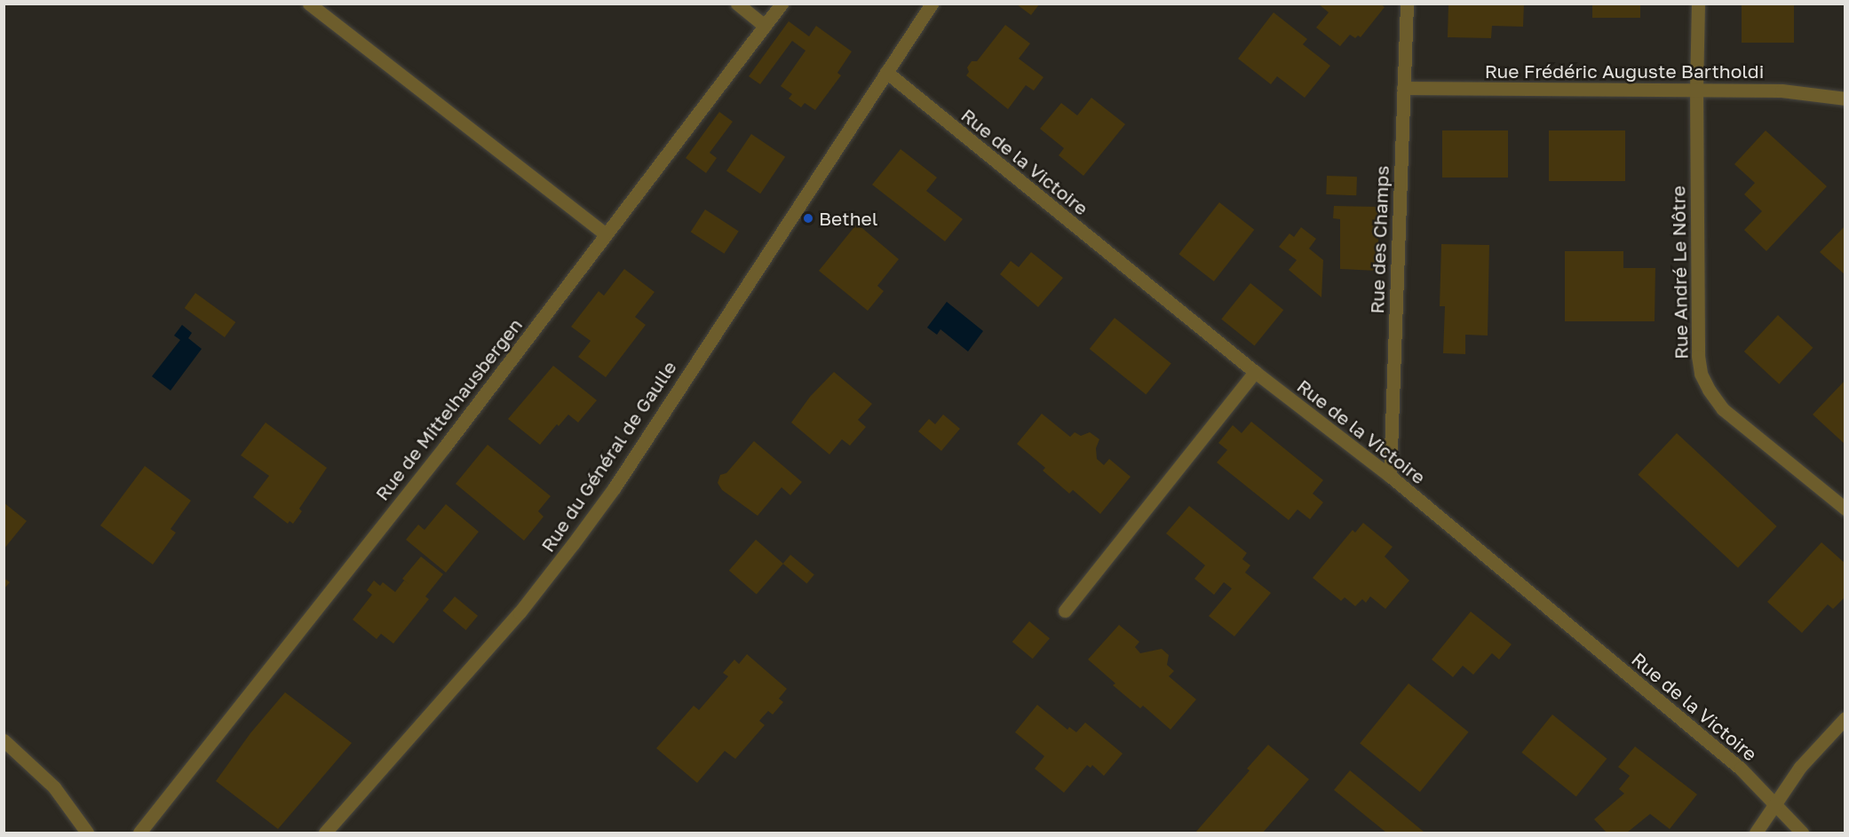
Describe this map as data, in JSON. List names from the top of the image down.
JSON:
{
  "streets": {
    "street": [
      "Rue Frédéric Auguste Bartholdi",
      "Rue de la Victoire",
      "Rue des Champs",
      "Rue André Le Nôtre",
      "Rue de Mittelhausbergen",
      "Rue du Général de Gaulle"
    ]
  },
  "crossings": [
    ["Rue Frédéric Auguste Bartholdi", "Rue des Champs"],
    ["Rue Frédéric Auguste Bartholdi", "Rue André Le Nôtre"],
    ["Rue de la Victoire", "Rue des Champs"],
    ["Rue de la Victoire", "Rue du Général de Gaulle"]
  ],
  "places": ["Bethel"]
}
